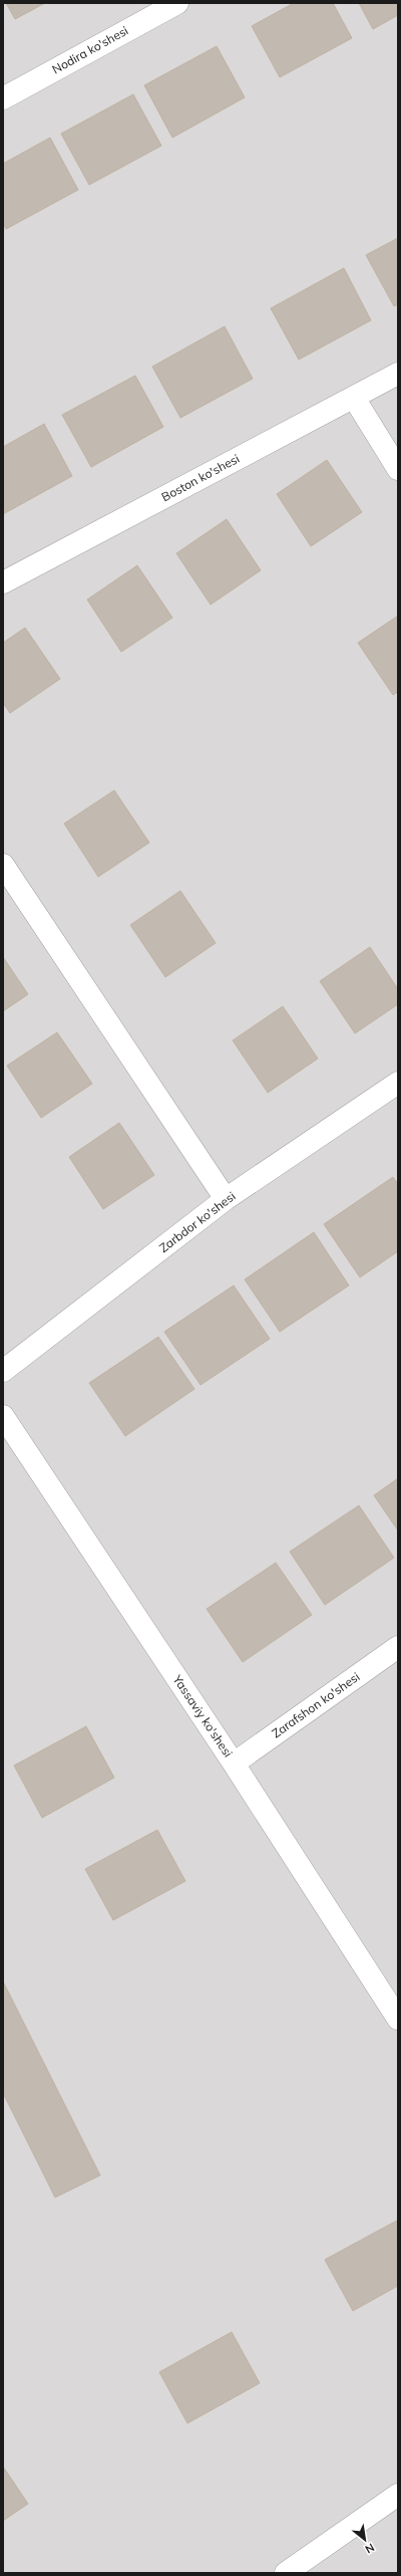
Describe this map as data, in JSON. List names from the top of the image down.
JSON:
{
  "streets": {
    "street": [
      "Nodira ko'shesi",
      "Boston ko'shesi",
      "Zarbdor ko'shesi",
      "Zarafshon ko'shesi",
      "Yassaviy ko'shesi"
    ]
  },
  "crossings": [
    ["Zarafshon ko'shesi", "Yassaviy ko'shesi"]
  ],
  "north": "bottom right"
}
